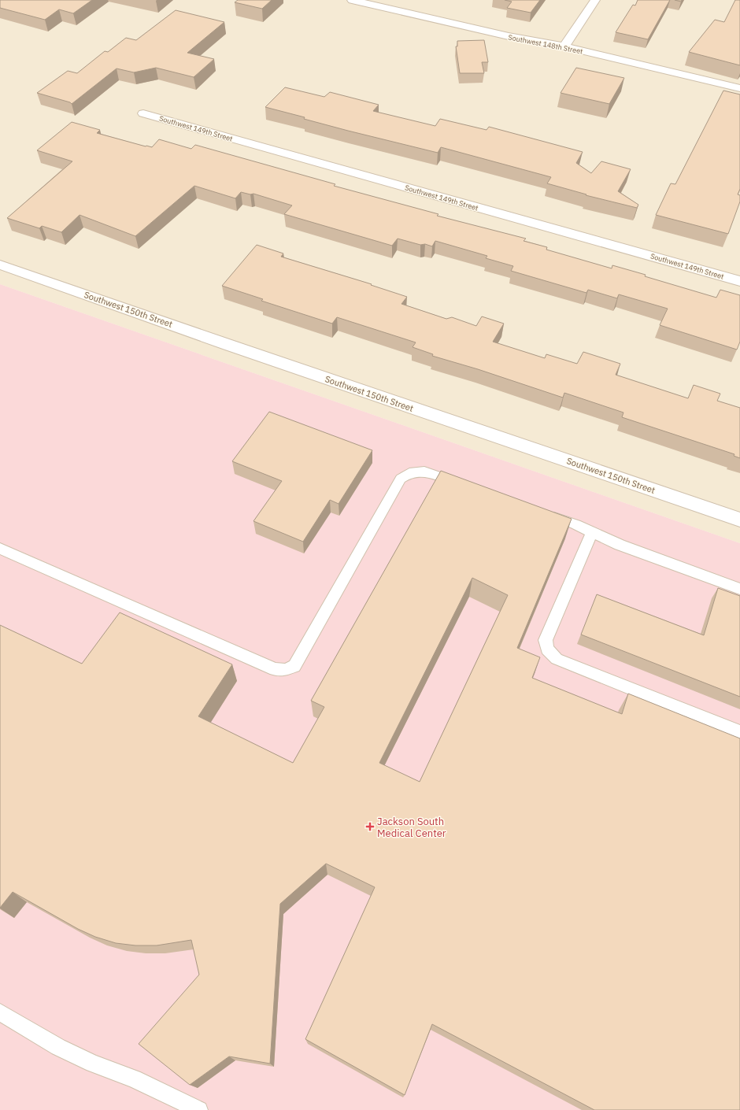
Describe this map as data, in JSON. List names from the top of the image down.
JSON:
{
  "streets": {
    "street": ["Southwest 148th Street", "Southwest 149th Street", "Southwest 150th Street"]
  },
  "places": {
    "health": ["Jackson South Medical Center"]
  }
}
